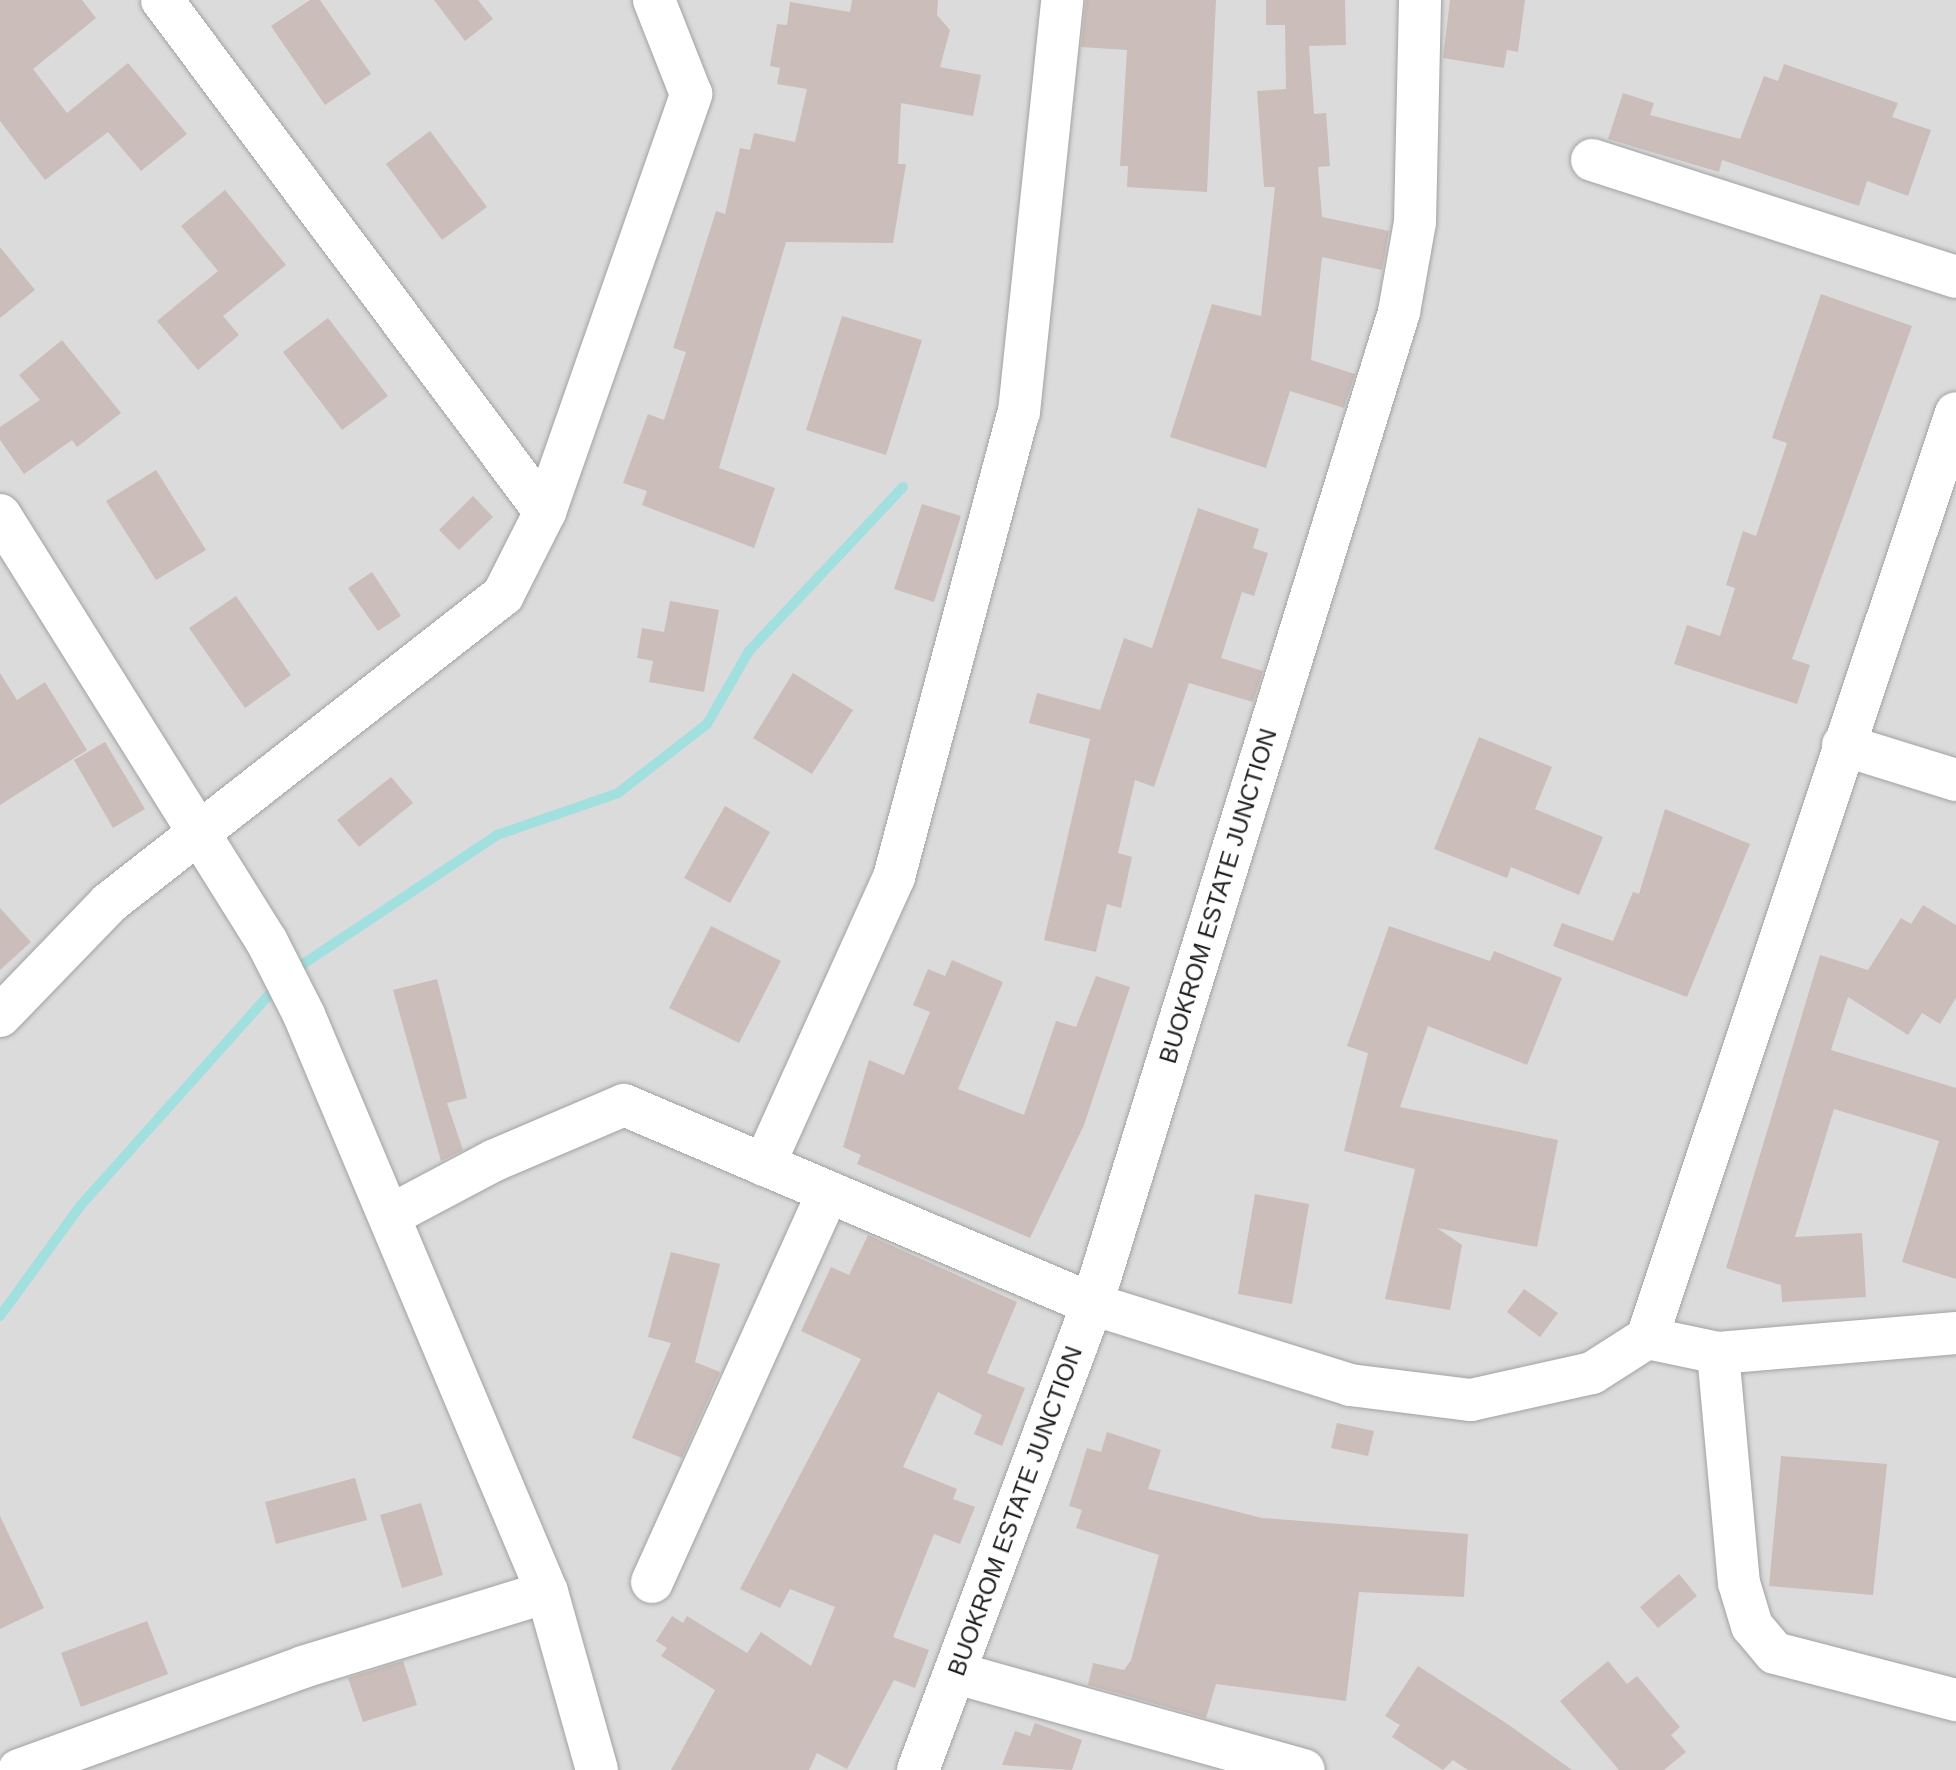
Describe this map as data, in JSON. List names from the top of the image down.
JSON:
{
  "streets": {
    "street": ["BUOKROM ESTATE JUNCTION"]
  }
}
